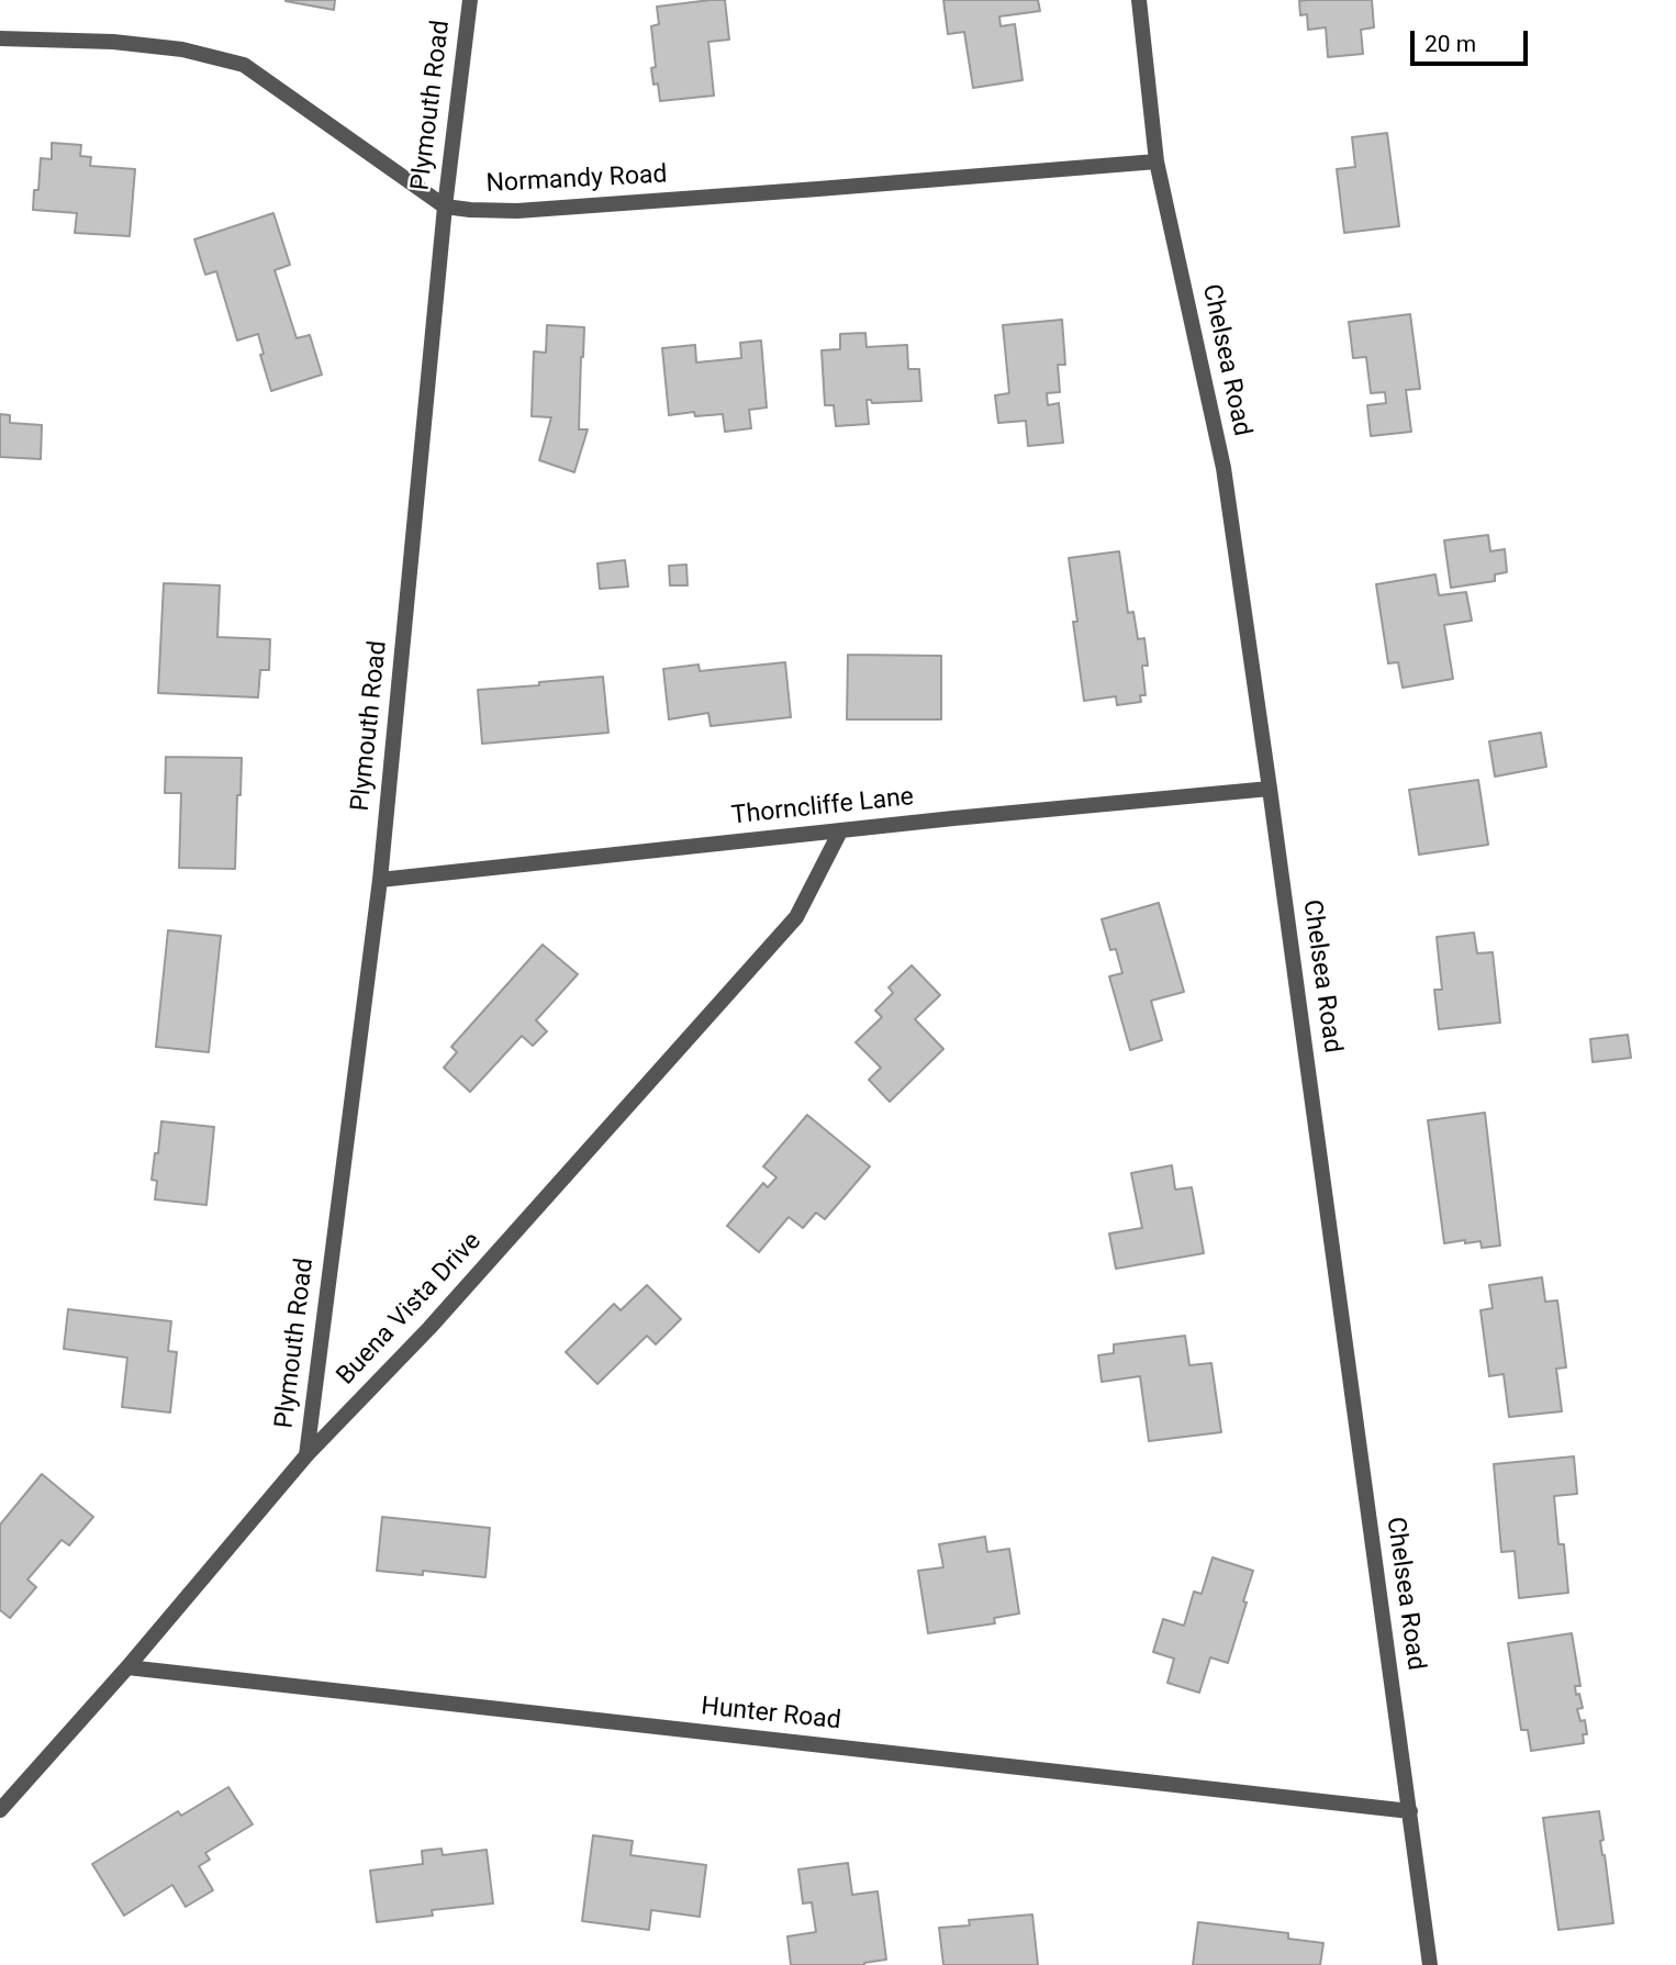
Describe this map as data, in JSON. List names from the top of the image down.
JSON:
{
  "streets": {
    "street": [
      "Plymouth Road",
      "Normandy Road",
      "Chelsea Road",
      "Thorncliffe Lane",
      "Buena Vista Drive",
      "Hunter Road"
    ]
  },
  "crossings": [
    ["Plymouth Road", "Normandy Road"],
    ["Plymouth Road", "Thorncliffe Lane"],
    ["Plymouth Road", "Buena Vista Drive"],
    ["Normandy Road", "Chelsea Road"],
    ["Chelsea Road", "Thorncliffe Lane"],
    ["Chelsea Road", "Hunter Road"],
    ["Thorncliffe Lane", "Buena Vista Drive"],
    ["Buena Vista Drive", "Hunter Road"]
  ],
  "scale_bar": "20 m"
}
